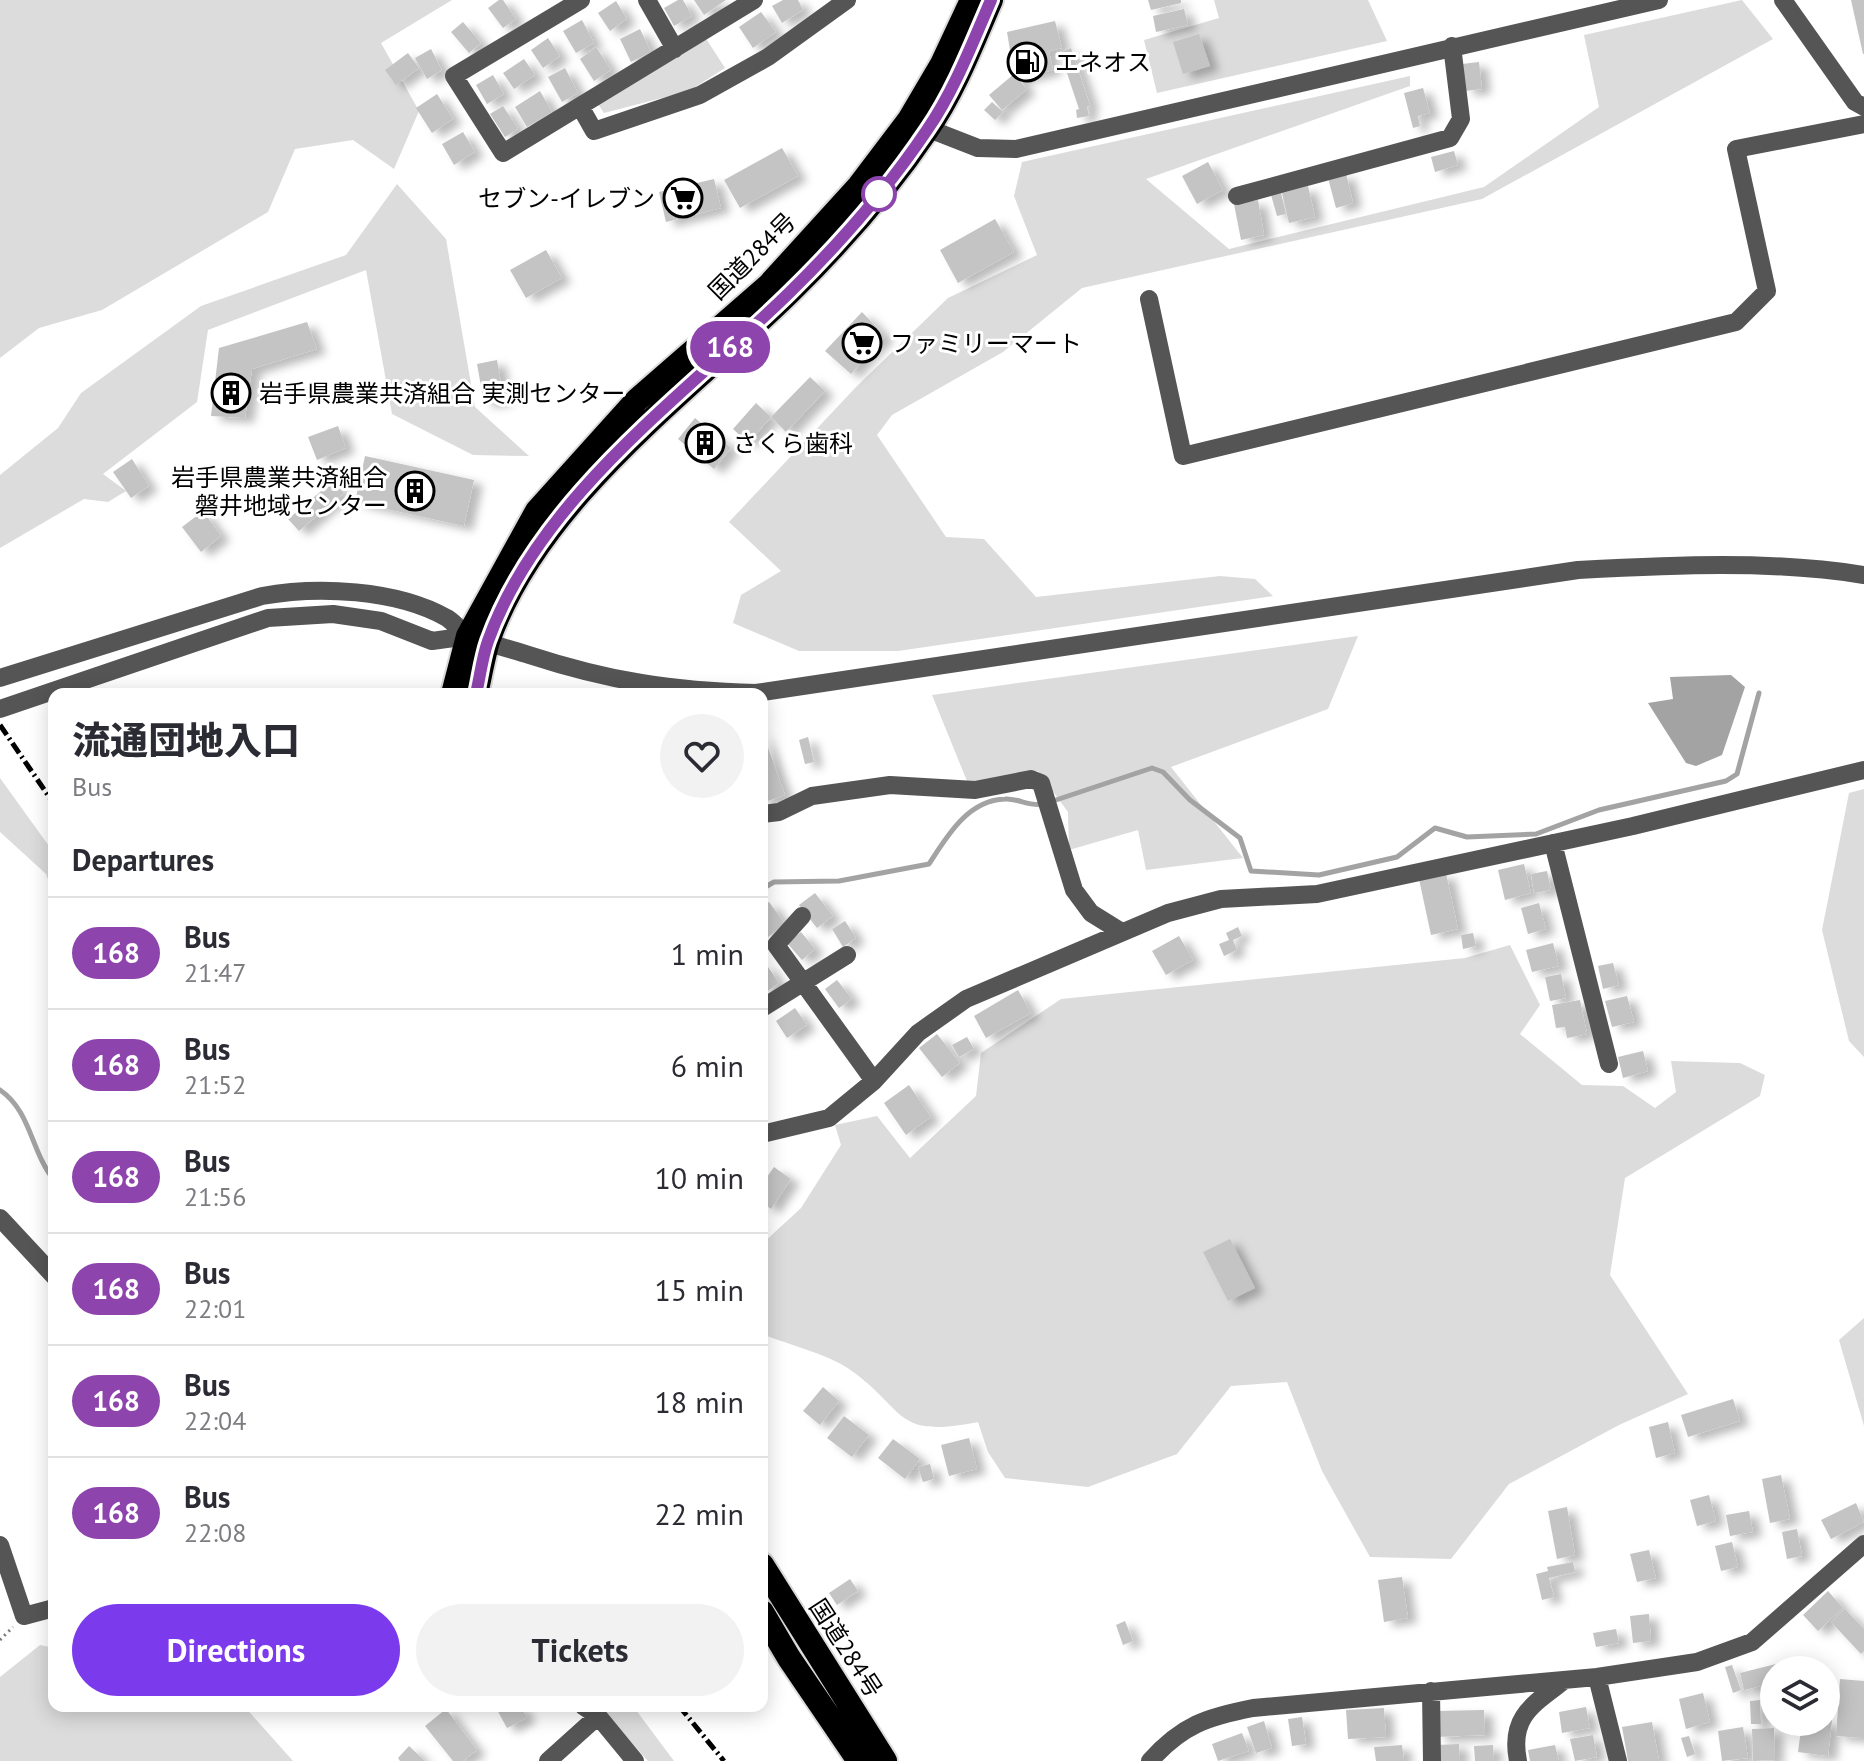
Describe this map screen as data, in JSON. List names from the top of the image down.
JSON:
{
  "streets": {
    "highway": ["国道284号"]
  },
  "places": {
    "fuel station": ["エネオス"],
    "supermarket": ["セブン-イレブン", "ファミリーマート"],
    "building": ["岩手県農業共済組合 実測センター", "さくら歯科", "岩手県農業共済組合 磐井地域センター"]
  },
  "lines": ["bus line 168"],
  "page": {
    "on_map": "168",
    "heading": [
      ["流通団地入口", "Bus"],
      "Departures"
    ],
    "list": [
      {
        "mark": "168",
        "name": "Bus",
        "note": "21:47",
        "value": "1 min"
      },
      {
        "mark": "168",
        "name": "Bus",
        "note": "21:52",
        "value": "6 min"
      },
      {
        "mark": "168",
        "name": "Bus",
        "note": "21:56",
        "value": "10 min"
      },
      {
        "mark": "168",
        "name": "Bus",
        "note": "22:01",
        "value": "15 min"
      },
      {
        "mark": "168",
        "name": "Bus",
        "note": "22:04",
        "value": "18 min"
      },
      {
        "mark": "168",
        "name": "Bus",
        "note": "22:08",
        "value": "22 min"
      }
    ],
    "buttons": ["Directions", "Tickets"]
  }
}
